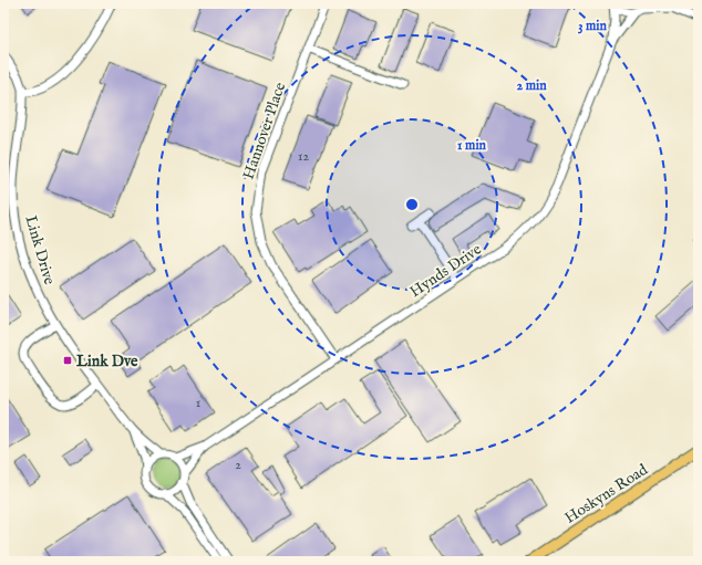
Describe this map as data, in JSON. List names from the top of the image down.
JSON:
{
  "streets": {
    "main road": ["Hoskyns Road"],
    "street": ["Hannover Place", "Link Drive", "Hynds Drive"]
  },
  "crossings": [
    ["Hannover Place", "Hynds Drive"],
    ["Link Drive", "Hynds Drive"]
  ],
  "places": {
    "transit": ["Link Dve"]
  },
  "house_numbers": ["12", "1", "2"],
  "rings": ["3 min", "2 min", "1 min"]
}
